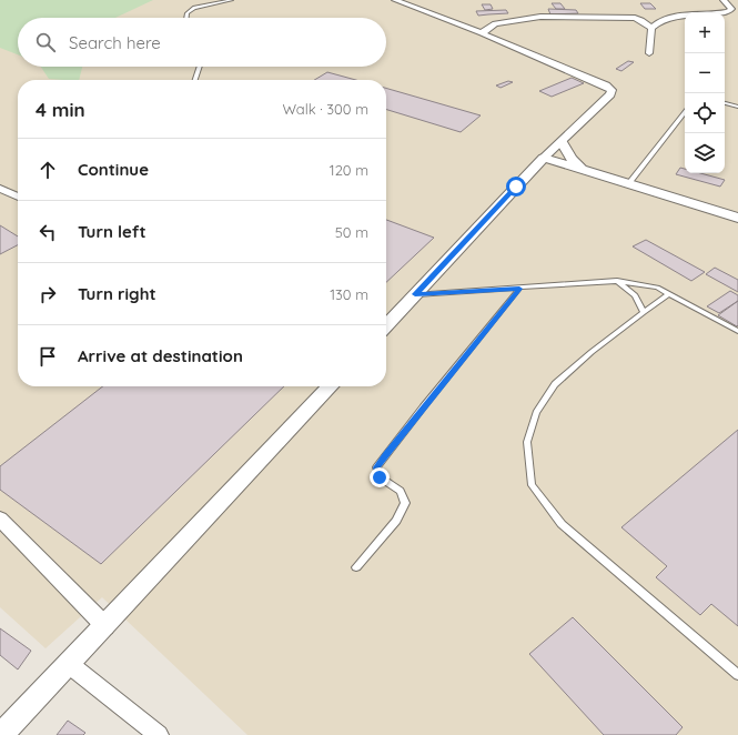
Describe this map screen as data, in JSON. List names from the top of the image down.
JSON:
{
  "page": {
    "map_buttons": ["+", "−"],
    "search": "Search here",
    "heading": ["4 min", "Walk · 300 m"],
    "list": [
      ["Continue", "120 m"],
      ["Turn left", "50 m"],
      ["Turn right", "130 m"],
      "Arrive at destination"
    ]
  }
}
